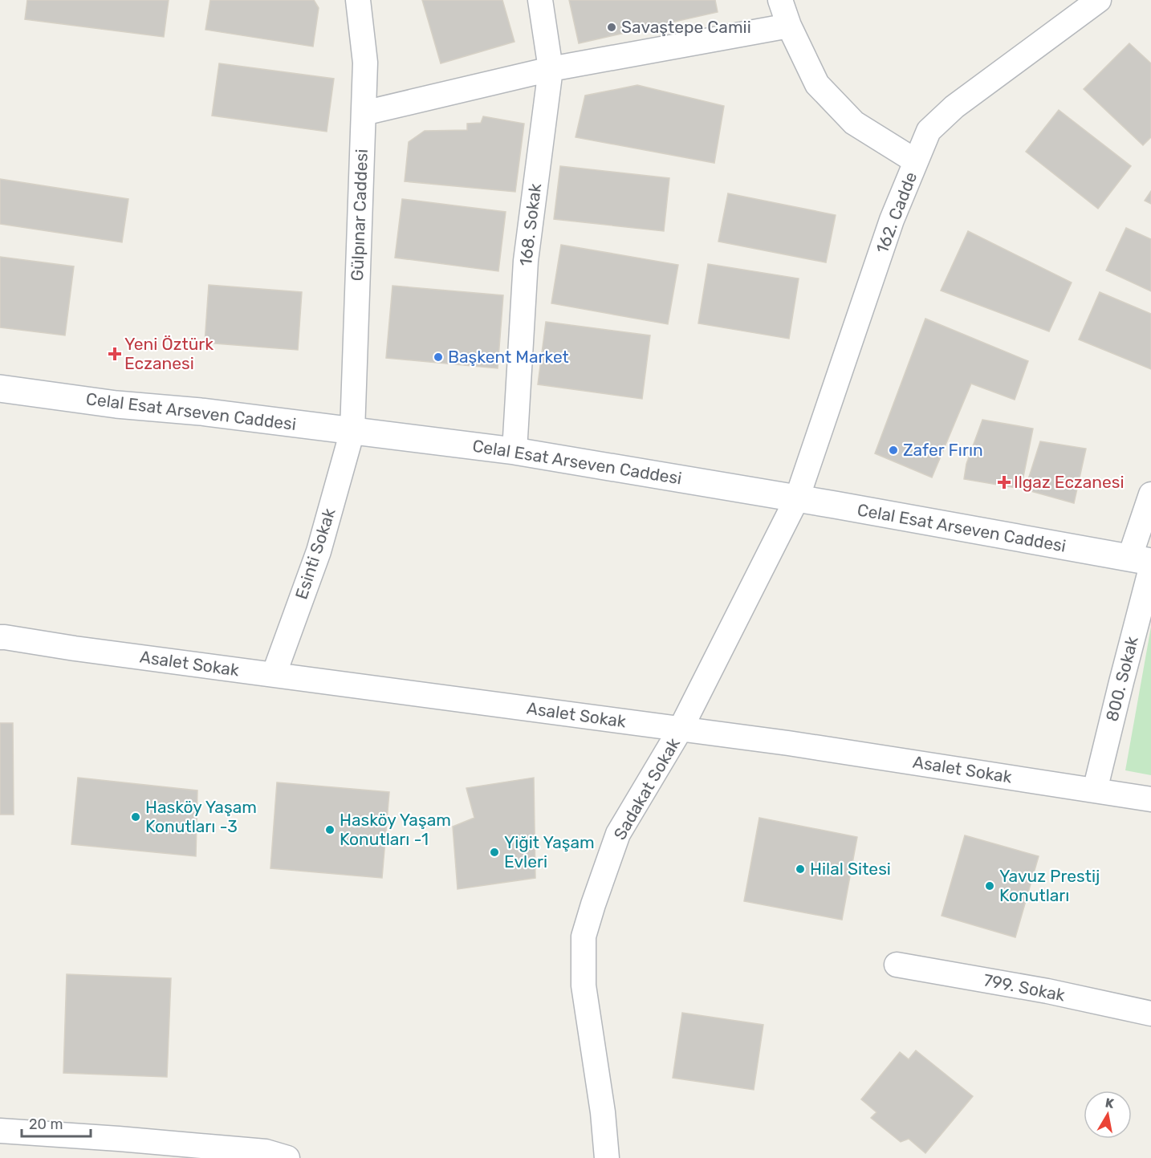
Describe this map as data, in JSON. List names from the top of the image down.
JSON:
{
  "streets": {
    "main road": ["Celal Esat Arseven Caddesi"],
    "street": [
      "162. Cadde",
      "Gülpınar Caddesi",
      "168. Sokak",
      "Esinti Sokak",
      "Asalet Sokak",
      "800. Sokak",
      "Sadakat Sokak",
      "799. Sokak"
    ]
  },
  "crossings": [
    ["162. Cadde", "Celal Esat Arseven Caddesi"],
    ["162. Cadde", "Sadakat Sokak"],
    ["Gülpınar Caddesi", "Celal Esat Arseven Caddesi"],
    ["Gülpınar Caddesi", "Esinti Sokak"],
    ["168. Sokak", "Celal Esat Arseven Caddesi"],
    ["Celal Esat Arseven Caddesi", "Esinti Sokak"],
    ["Celal Esat Arseven Caddesi", "800. Sokak"],
    ["Celal Esat Arseven Caddesi", "Sadakat Sokak"],
    ["Esinti Sokak", "Asalet Sokak"],
    ["Asalet Sokak", "800. Sokak"],
    ["Asalet Sokak", "Sadakat Sokak"]
  ],
  "places": {
    "other": [
      "Savaştepe Camii",
      "Başkent Market",
      "Zafer Fırın",
      "Hasköy Yaşam Konutları -3",
      "Hasköy Yaşam Konutları -1",
      "Yiğit Yaşam Evleri",
      "Hilal Sitesi",
      "Yavuz Prestij Konutları"
    ],
    "health": ["Yeni Öztürk Eczanesi", "Ilgaz Eczanesi"]
  },
  "scale_bar": "20 m",
  "north": "top"
}
